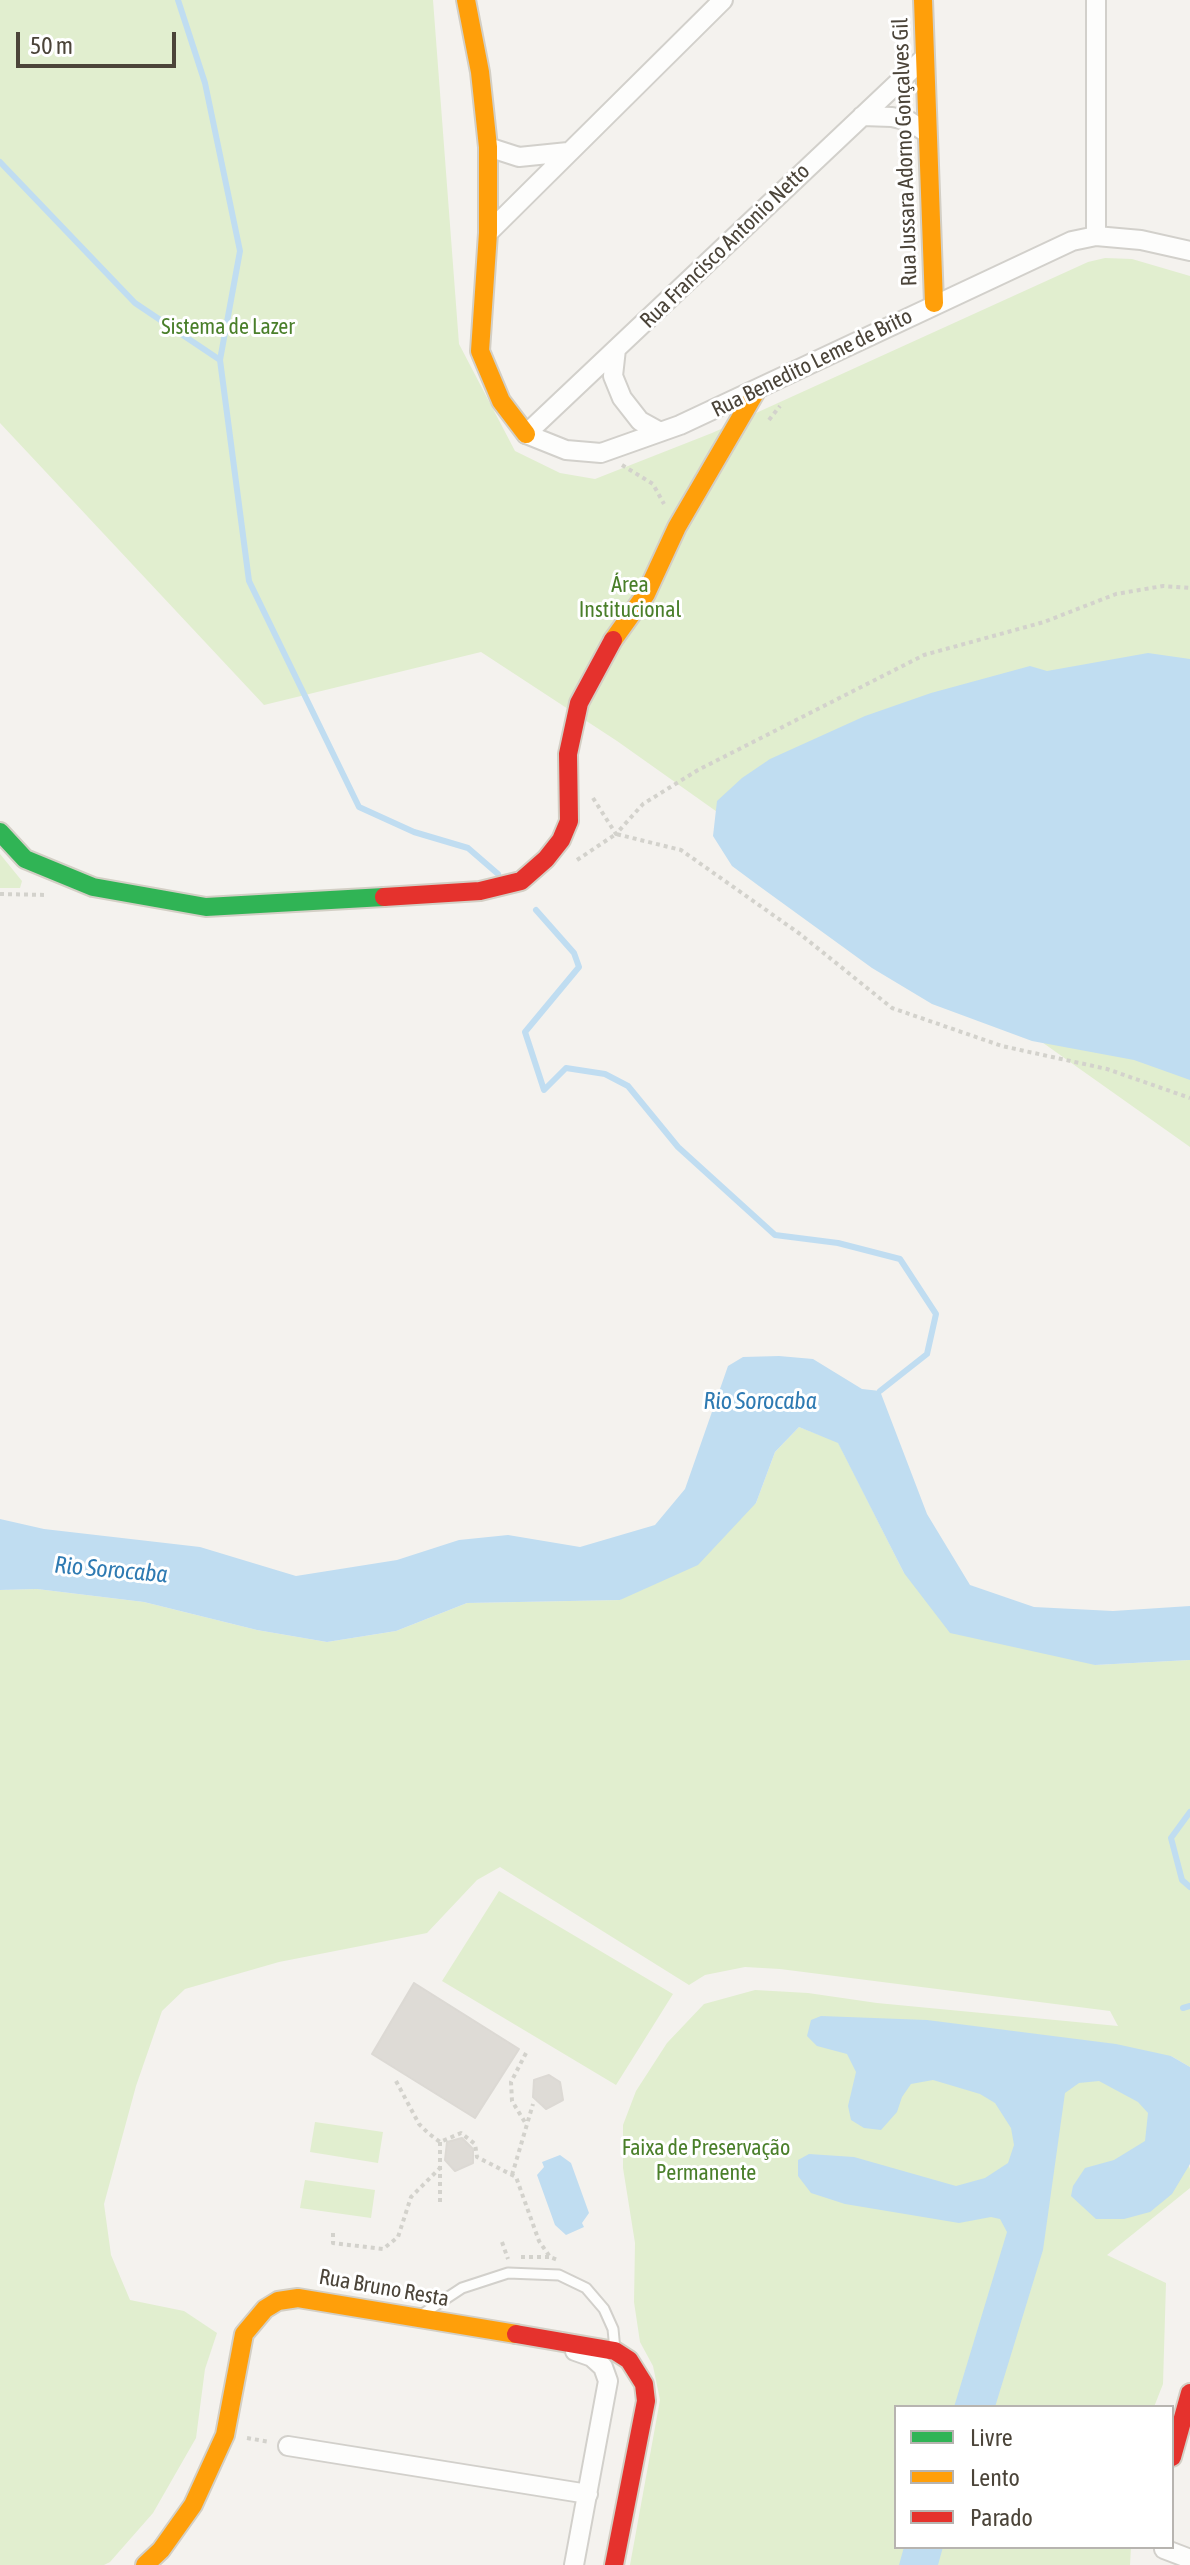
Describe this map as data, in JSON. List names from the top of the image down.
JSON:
{
  "streets": {
    "street": [
      "Rua Jussara Adorno Gonçalves Gil",
      "Rua Francisco Antonio Netto",
      "Rua Benedito Leme de Brito",
      "Rua Bruno Resta"
    ]
  },
  "crossings": [
    ["Rua Jussara Adorno Gonçalves Gil", "Rua Francisco Antonio Netto"],
    ["Rua Jussara Adorno Gonçalves Gil", "Rua Benedito Leme de Brito"],
    ["Rua Francisco Antonio Netto", "Rua Benedito Leme de Brito"]
  ],
  "water": ["Rio Sorocaba"],
  "parks": ["Sistema de Lazer", "Área Institucional", "Faixa de Preservação Permanente"],
  "legend": ["Livre", "Lento", "Parado"],
  "scale_bar": "50 m"
}
